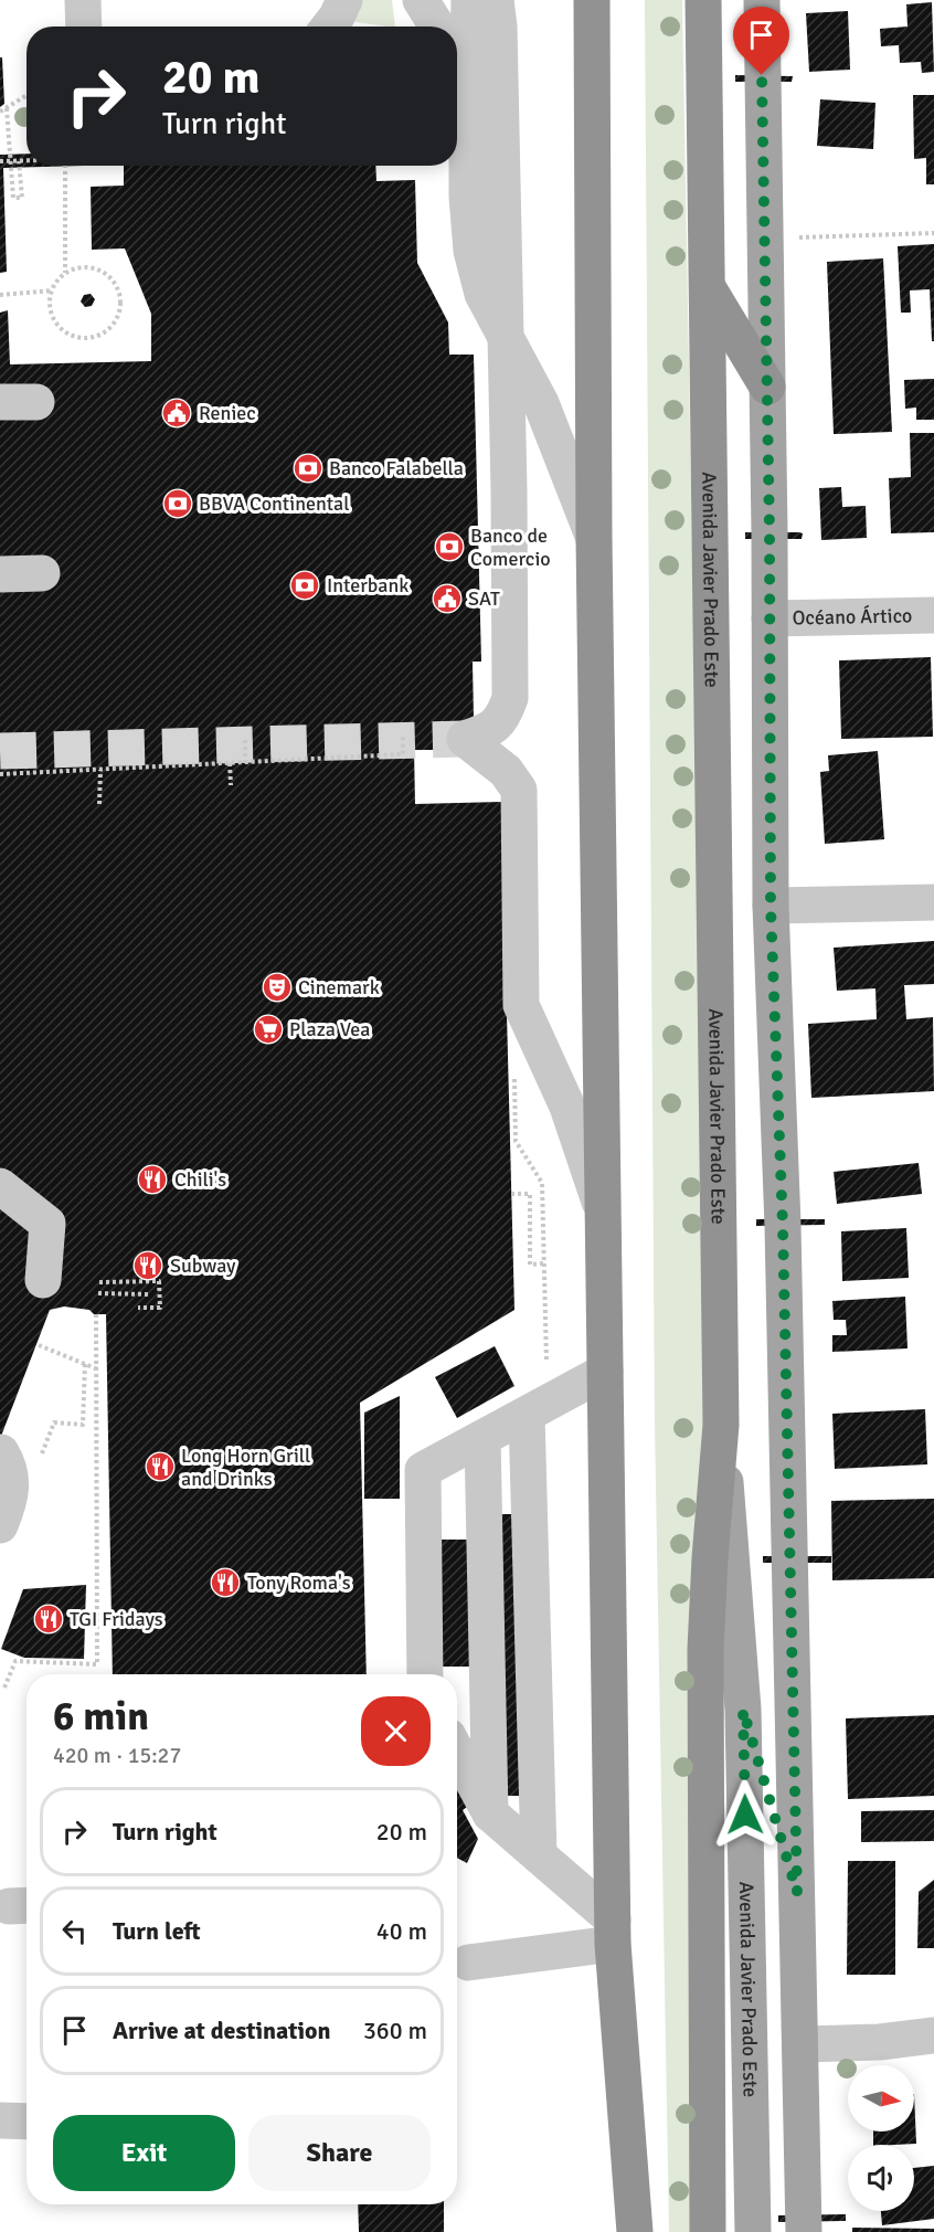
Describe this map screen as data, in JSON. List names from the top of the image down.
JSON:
{
  "streets": {
    "highway": ["Avenida Javier Prado Este"],
    "street": ["Océano Ártico"]
  },
  "places": {
    "public building": ["Reniec", "SAT"],
    "bank": [
      "Banco Falabella",
      "BBVA Continental",
      "Banco de Comercio",
      "Interbank"
    ],
    "theatre": ["Cinemark"],
    "supermarket": ["Plaza Vea"],
    "restaurant": [
      "Chili's",
      "Subway",
      "Long Horn Grill and Drinks",
      "Tony Roma's",
      "TGI Fridays"
    ]
  },
  "north": "right",
  "page": {
    "turn": ["20 m", "Turn right"],
    "heading": ["6 min", "420 m · 15:27"],
    "list": [
      {
        "name": "Turn right",
        "value": "20 m"
      },
      {
        "name": "Turn left",
        "value": "40 m"
      },
      {
        "name": "Arrive at destination",
        "value": "360 m"
      }
    ],
    "buttons": ["Exit", "Share"]
  }
}
